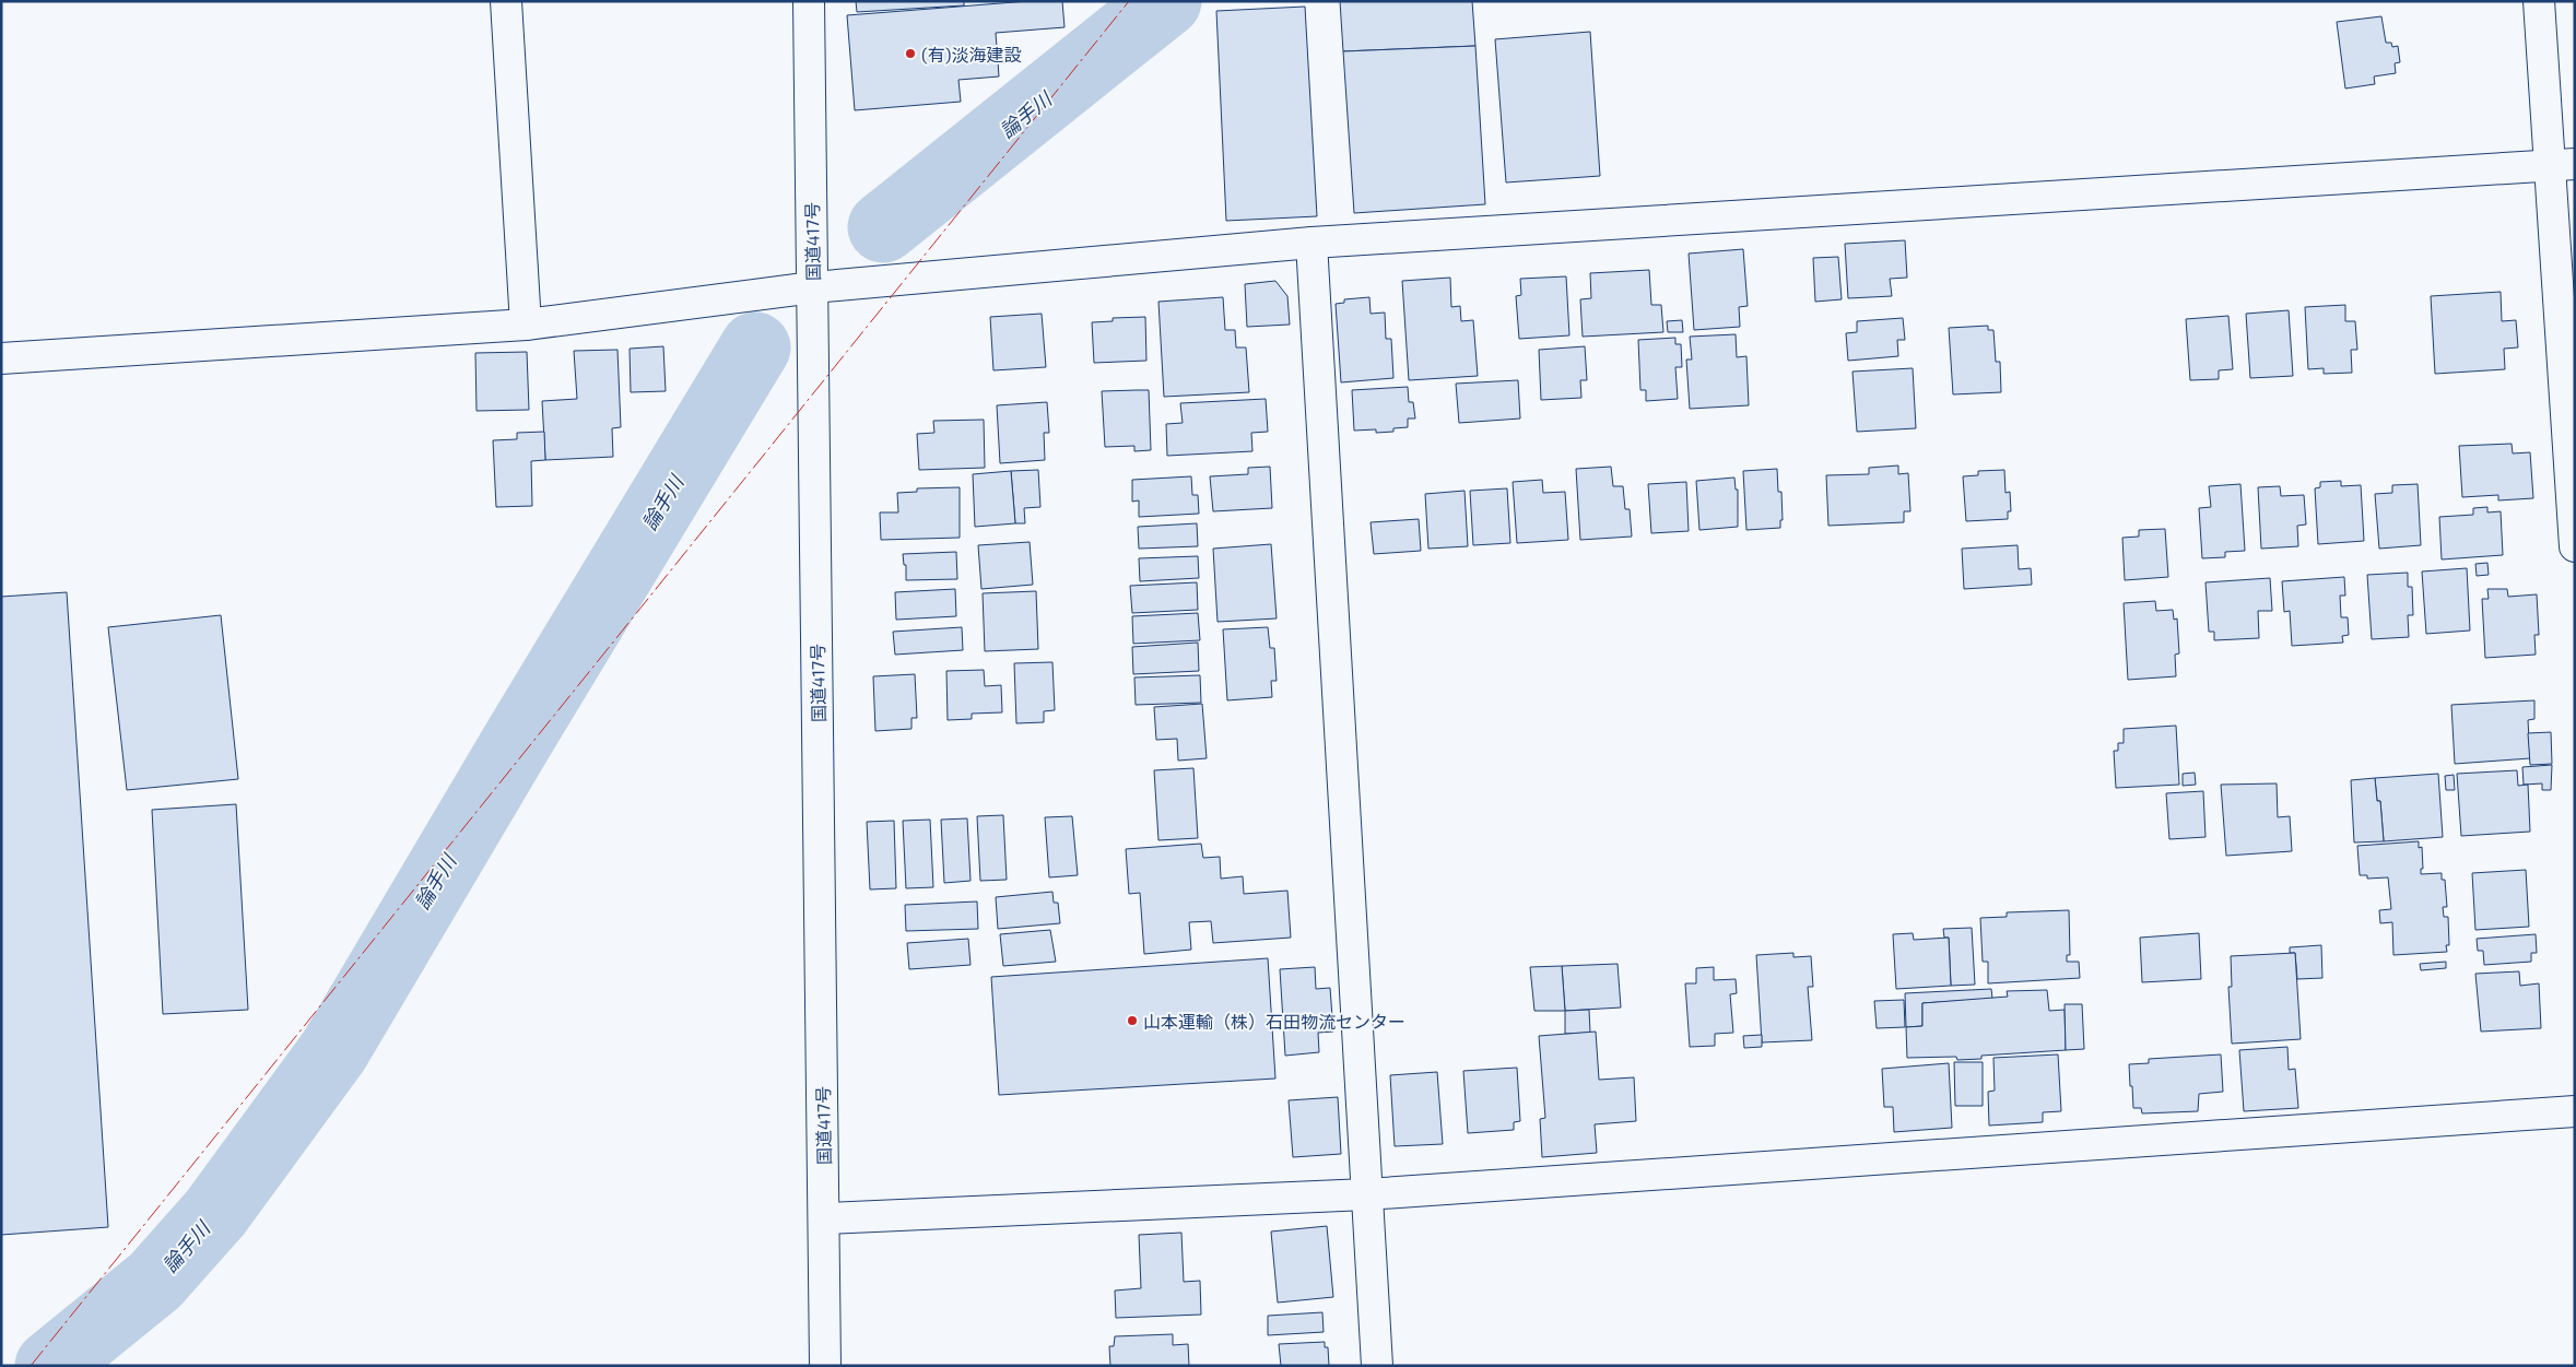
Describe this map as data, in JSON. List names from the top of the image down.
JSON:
{
  "streets": {
    "main road": ["国道417号"]
  },
  "water": ["論手川"],
  "places": ["(有)淡海建設", "山本運輸（株）石田物流センター"]
}
